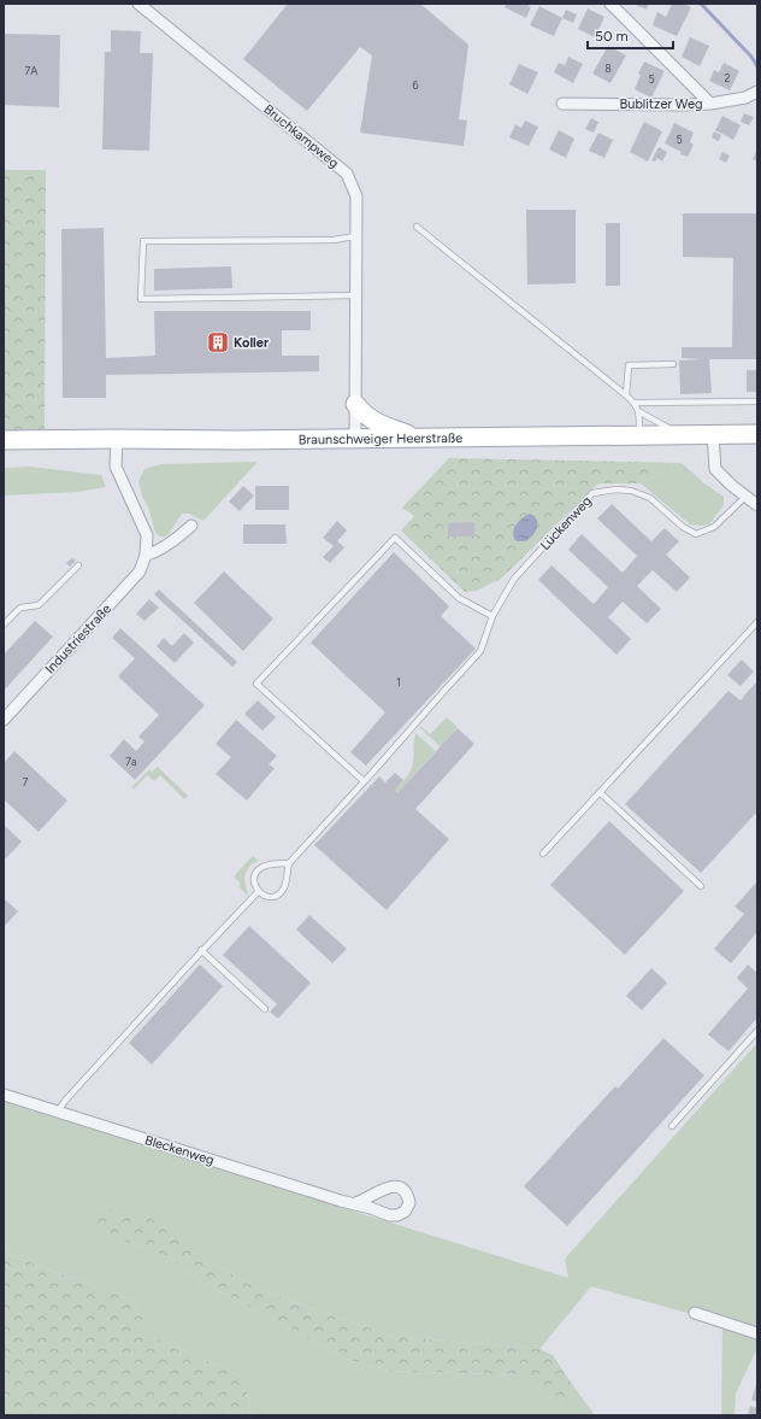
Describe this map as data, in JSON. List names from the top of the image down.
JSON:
{
  "streets": {
    "main road": ["Braunschweiger Heerstraße"],
    "street": [
      "Bublitzer Weg",
      "Bruchkampweg",
      "Industriestraße",
      "Bleckenweg"
    ],
    "lane": ["Lückenweg"]
  },
  "crossings": [
    ["Bruchkampweg", "Braunschweiger Heerstraße"],
    ["Braunschweiger Heerstraße", "Industriestraße"]
  ],
  "places": {
    "building": ["Koller"]
  },
  "house_numbers": [
    "8",
    "7A",
    "2",
    "5",
    "6",
    "5",
    "1",
    "7a",
    "7"
  ],
  "scale_bar": "50 m"
}
